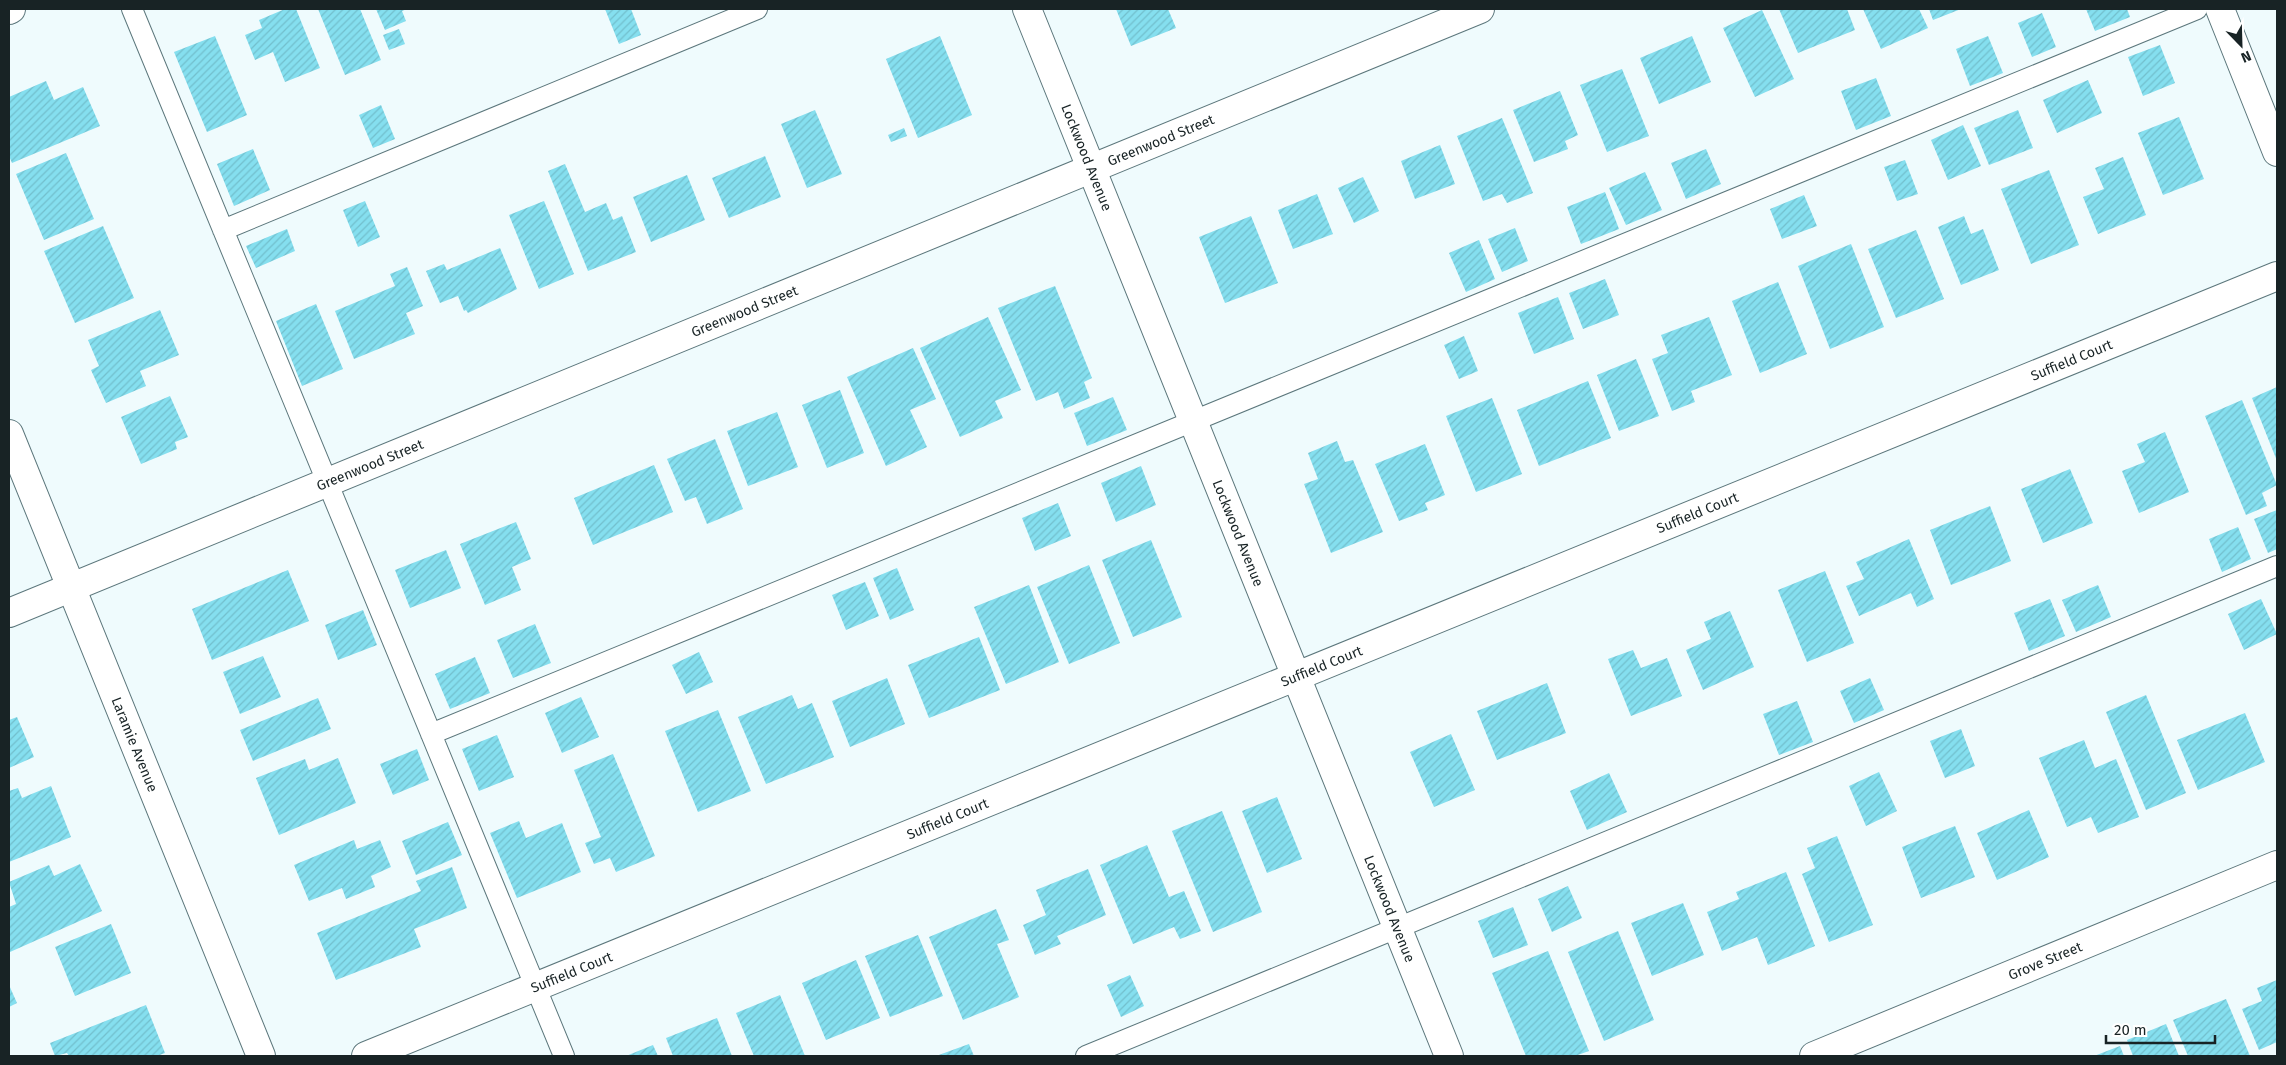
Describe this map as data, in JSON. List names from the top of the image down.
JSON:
{
  "streets": {
    "street": [
      "Greenwood Street",
      "Lockwood Avenue",
      "Suffield Court",
      "Laramie Avenue",
      "Grove Street"
    ]
  },
  "crossings": [
    ["Greenwood Street", "Lockwood Avenue"],
    ["Greenwood Street", "Laramie Avenue"],
    ["Lockwood Avenue", "Suffield Court"]
  ],
  "scale_bar": "20 m",
  "north": "bottom right"
}
